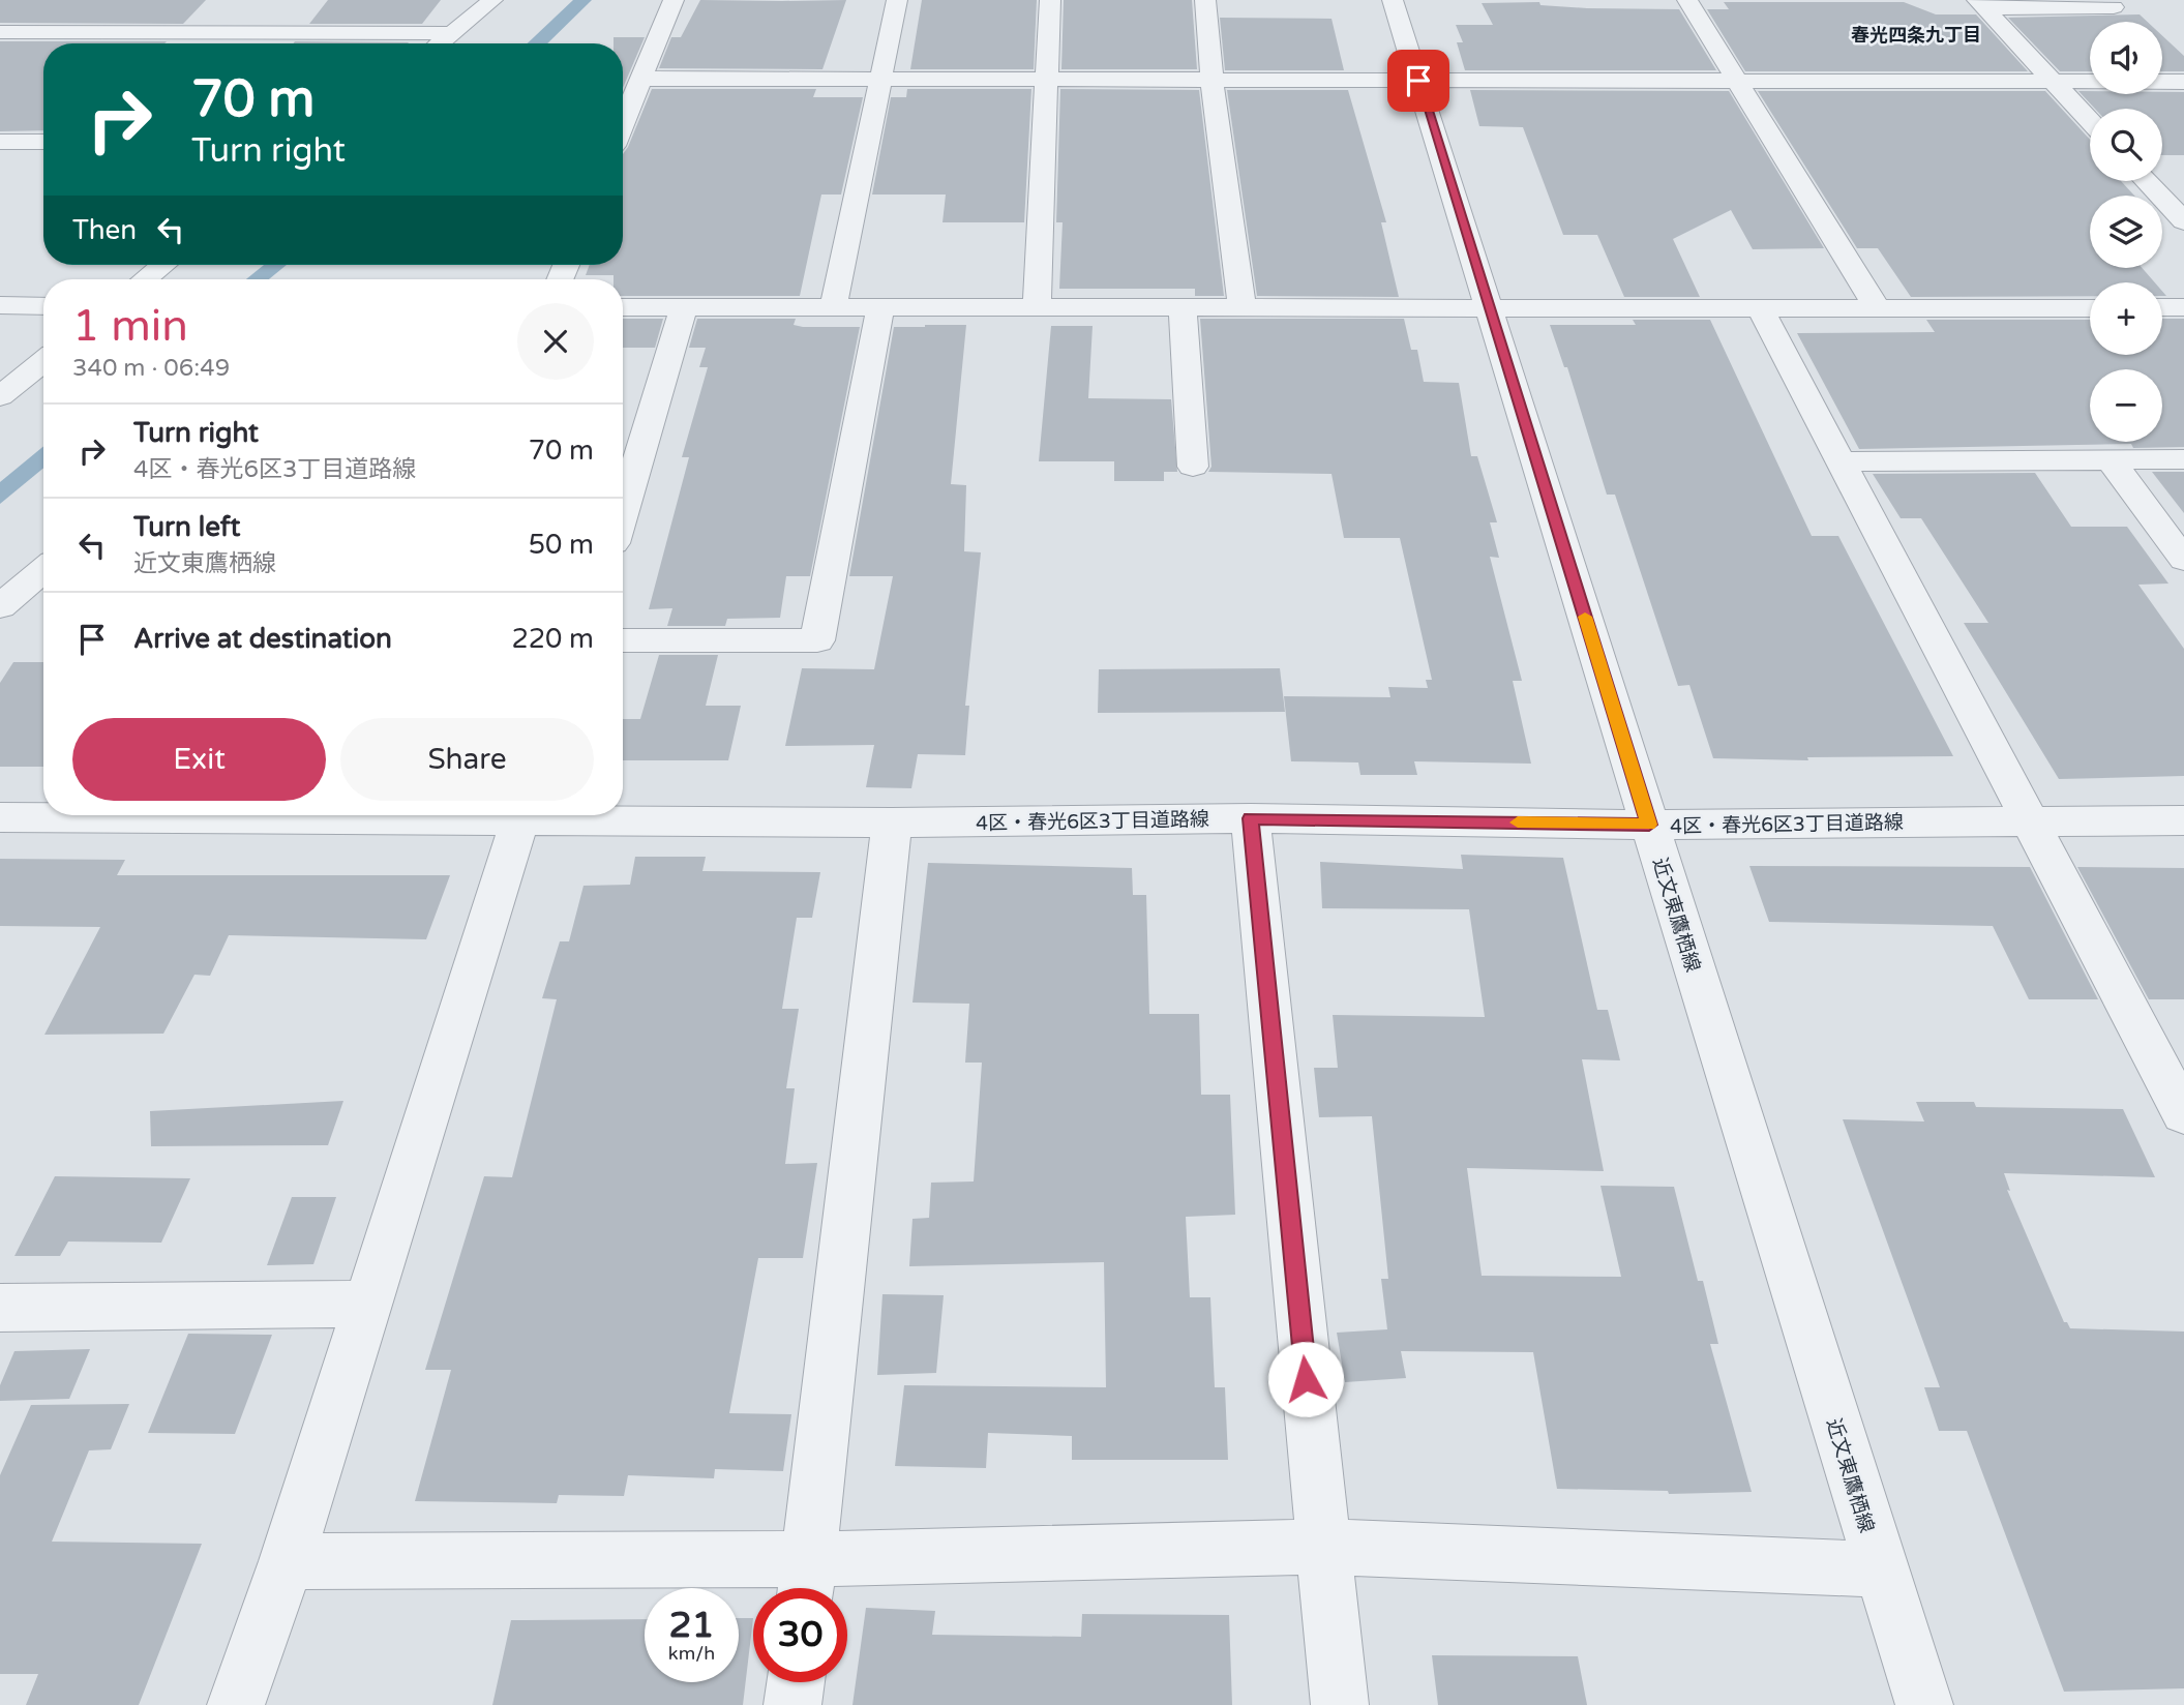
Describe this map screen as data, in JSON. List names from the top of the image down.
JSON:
{
  "streets": {
    "street": ["4区・春光6区3丁目道路線", "近文東鷹栖線"]
  },
  "crossings": [
    ["4区・春光6区3丁目道路線", "近文東鷹栖線"]
  ],
  "districts": ["春光四条九丁目"],
  "page": {
    "map_buttons": ["+", "−"],
    "turn": ["70 m", "Turn right"],
    "then": "Then",
    "heading": ["1 min", "340 m · 06:49"],
    "list": [
      {
        "name": "Turn right",
        "note": "4区・春光6区3丁目道路線",
        "value": "70 m"
      },
      {
        "name": "Turn left",
        "note": "近文東鷹栖線",
        "value": "50 m"
      },
      {
        "name": "Arrive at destination",
        "value": "220 m"
      }
    ],
    "buttons": ["Exit", "Share"],
    "speed": "21 km/h",
    "limit": "30"
  }
}
